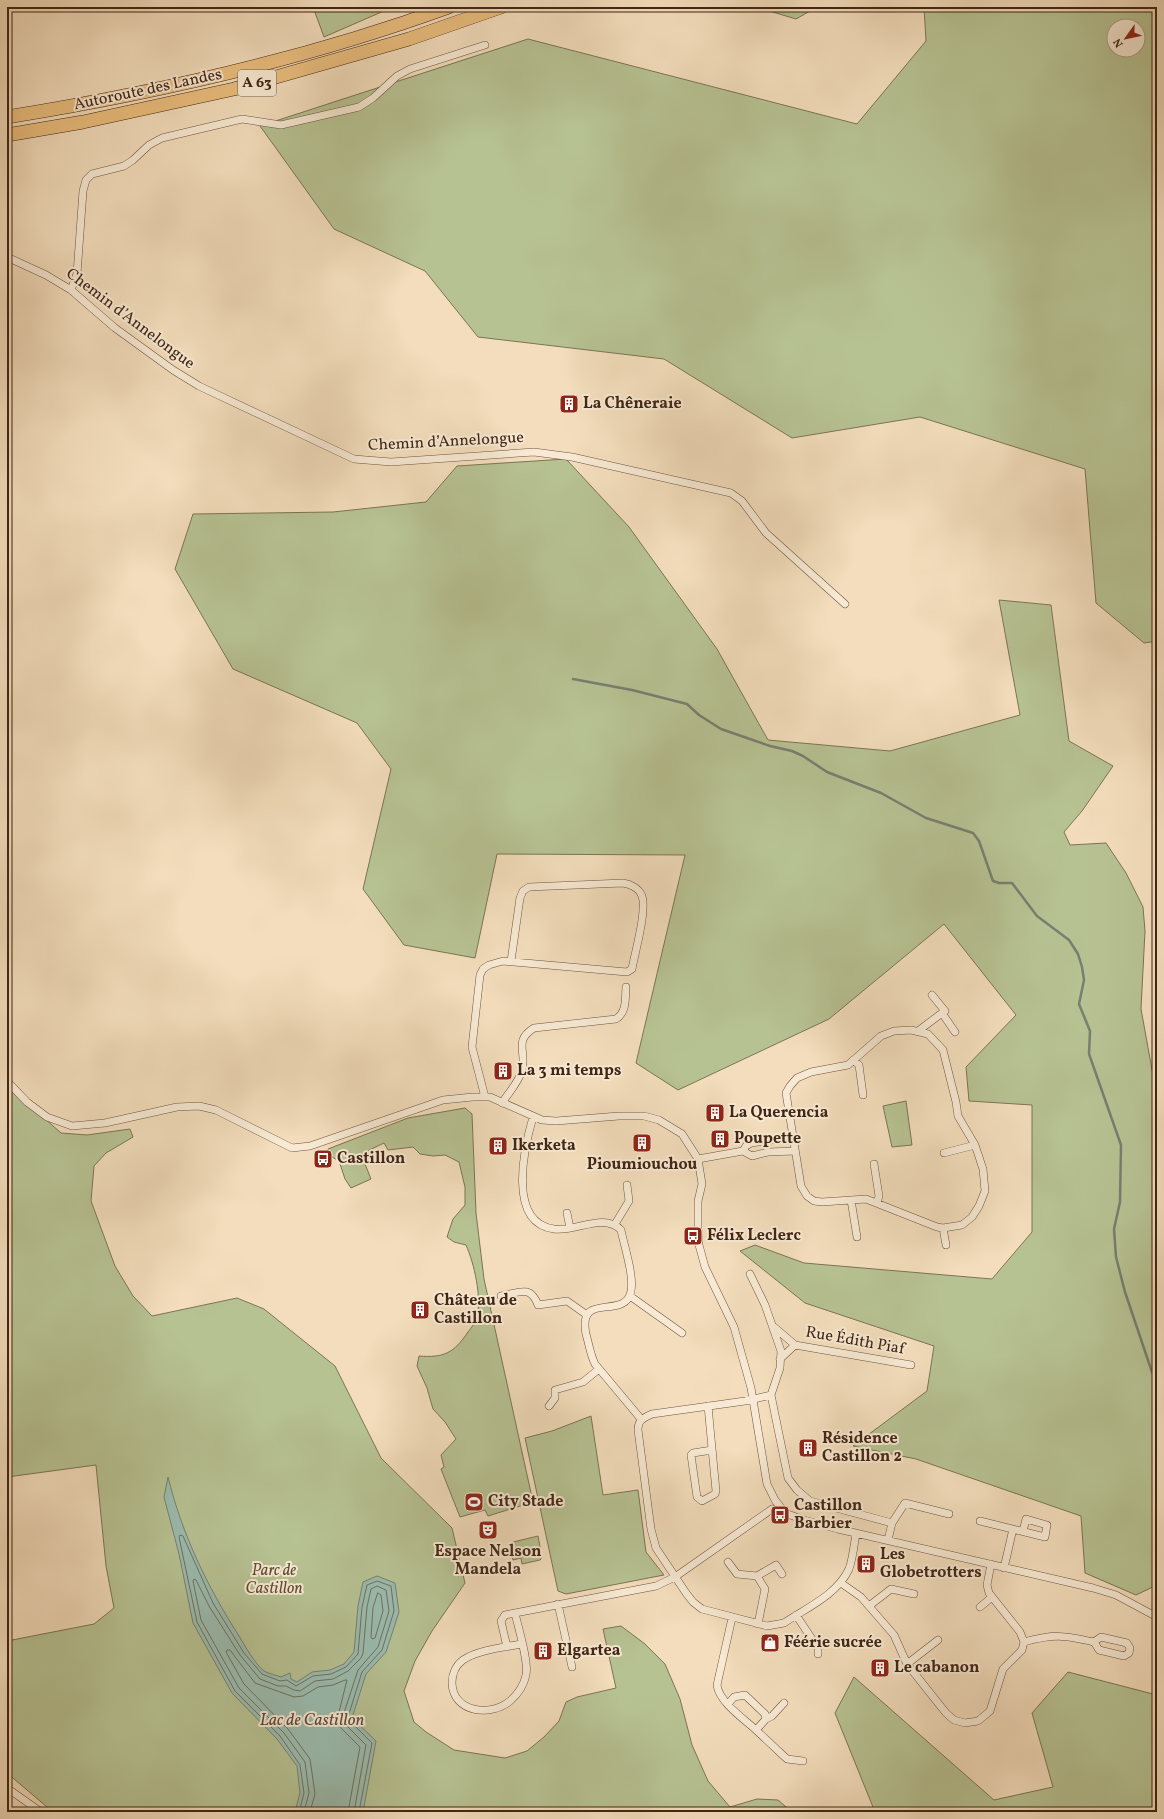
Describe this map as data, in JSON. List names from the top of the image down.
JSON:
{
  "streets": {
    "highway": ["A 63", "Autoroute des Landes"],
    "street": ["Chemin d’Annelongue", "Rue Édith Piaf"]
  },
  "water": ["Lac de Castillon"],
  "parks": ["Parc de Castillon"],
  "places": {
    "building": [
      "La Chêneraie",
      "La 3 mi temps",
      "La Querencia",
      "Poupette",
      "Pioumiouchou",
      "Ikerketa",
      "Château de Castillon",
      "Résidence Castillon 2",
      "Les Globetrotters",
      "Elgartea",
      "Le cabanon"
    ],
    "bus stop": ["Castillon", "Félix Leclerc", "Castillon Barbier"],
    "sports": ["City Stade"],
    "theatre": ["Espace Nelson Mandela"],
    "shop": ["Féérie sucrée"]
  },
  "north": "bottom left"
}
